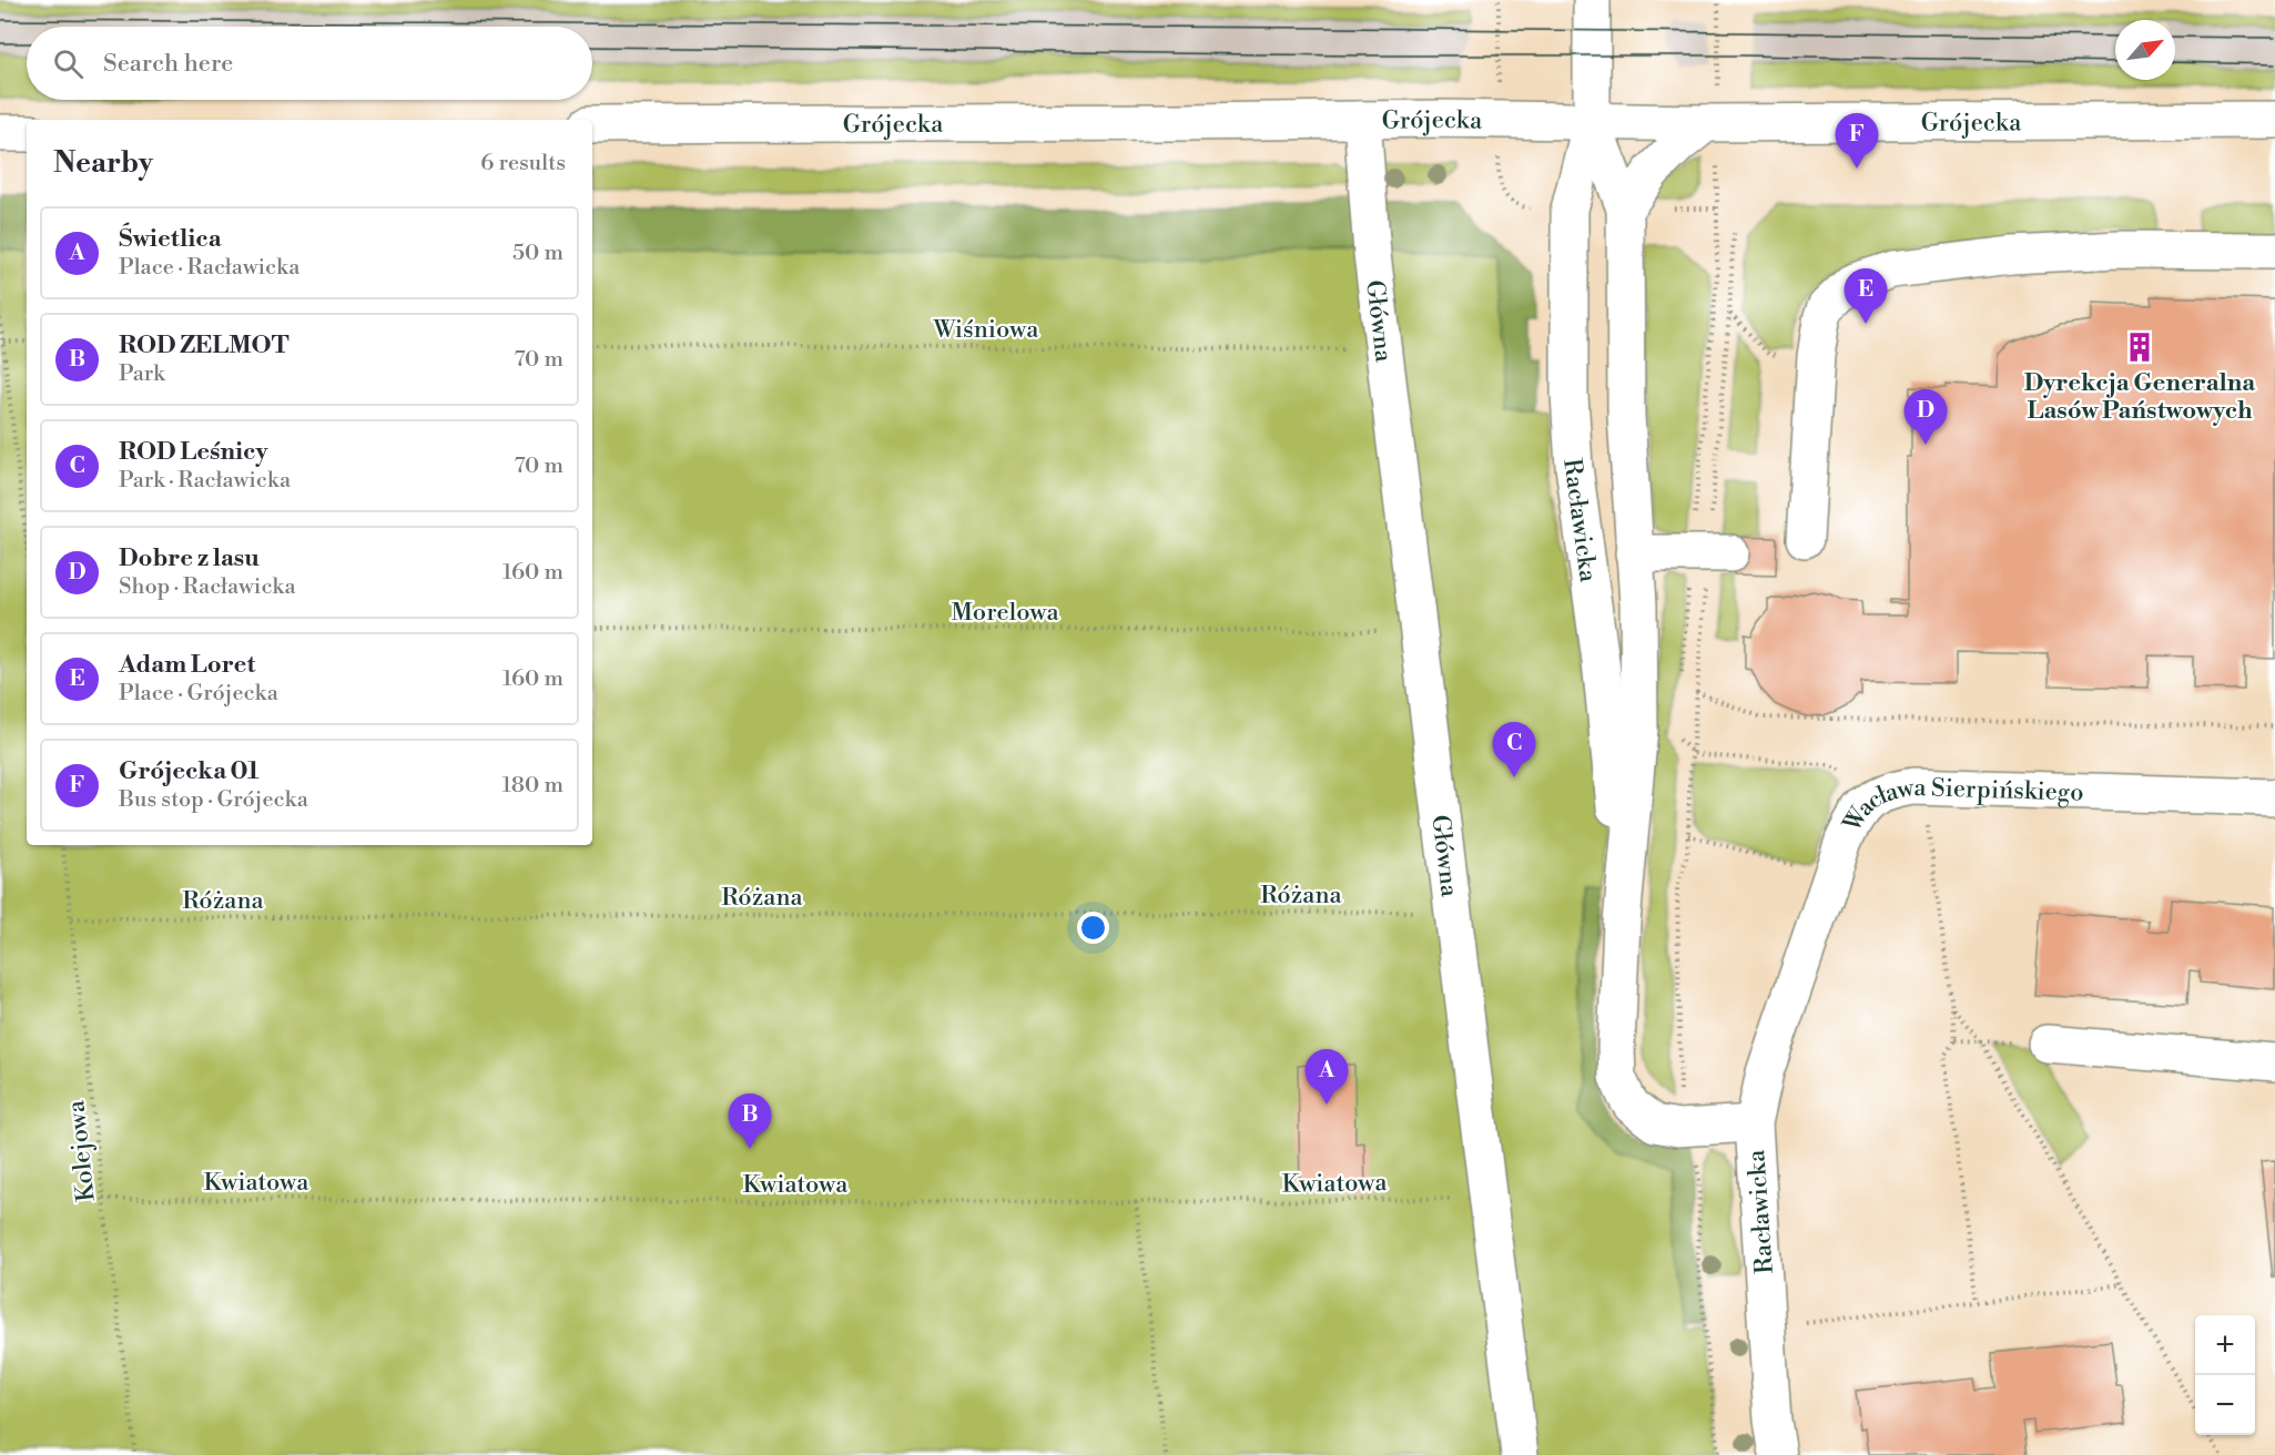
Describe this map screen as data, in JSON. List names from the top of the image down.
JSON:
{
  "streets": {
    "street": [
      "Grójecka",
      "Główna",
      "Racławicka",
      "Wacława Sierpińskiego"
    ],
    "path": [
      "Wiśniowa",
      "Morelowa",
      "Różana",
      "Kolejowa",
      "Kwiatowa"
    ]
  },
  "crossings": [
    ["Grójecka", "Główna"],
    ["Grójecka", "Racławicka"],
    ["Główna", "Wiśniowa"],
    ["Główna", "Morelowa"],
    ["Główna", "Różana"],
    ["Główna", "Kwiatowa"],
    ["Racławicka", "Wacława Sierpińskiego"],
    ["Różana", "Kolejowa"],
    ["Kolejowa", "Kwiatowa"]
  ],
  "places": {
    "building": ["Dyrekcja Generalna Lasów Państwowych"]
  },
  "north": "top right",
  "page": {
    "search": "Search here",
    "pins": [
      "F",
      "E",
      "D",
      "C",
      "A",
      "B"
    ],
    "heading": ["Nearby", "6 results"],
    "list": [
      {
        "mark": "A",
        "name": "Świetlica",
        "note": "Place · Racławicka",
        "value": "50 m"
      },
      {
        "mark": "B",
        "name": "ROD ZELMOT",
        "note": "Park",
        "value": "70 m"
      },
      {
        "mark": "C",
        "name": "ROD Leśnicy",
        "note": "Park · Racławicka",
        "value": "70 m"
      },
      {
        "mark": "D",
        "name": "Dobre z lasu",
        "note": "Shop · Racławicka",
        "value": "160 m"
      },
      {
        "mark": "E",
        "name": "Adam Loret",
        "note": "Place · Grójecka",
        "value": "160 m"
      },
      {
        "mark": "F",
        "name": "Grójecka 01",
        "note": "Bus stop · Grójecka",
        "value": "180 m"
      }
    ],
    "map_buttons": ["+", "−"]
  }
}
